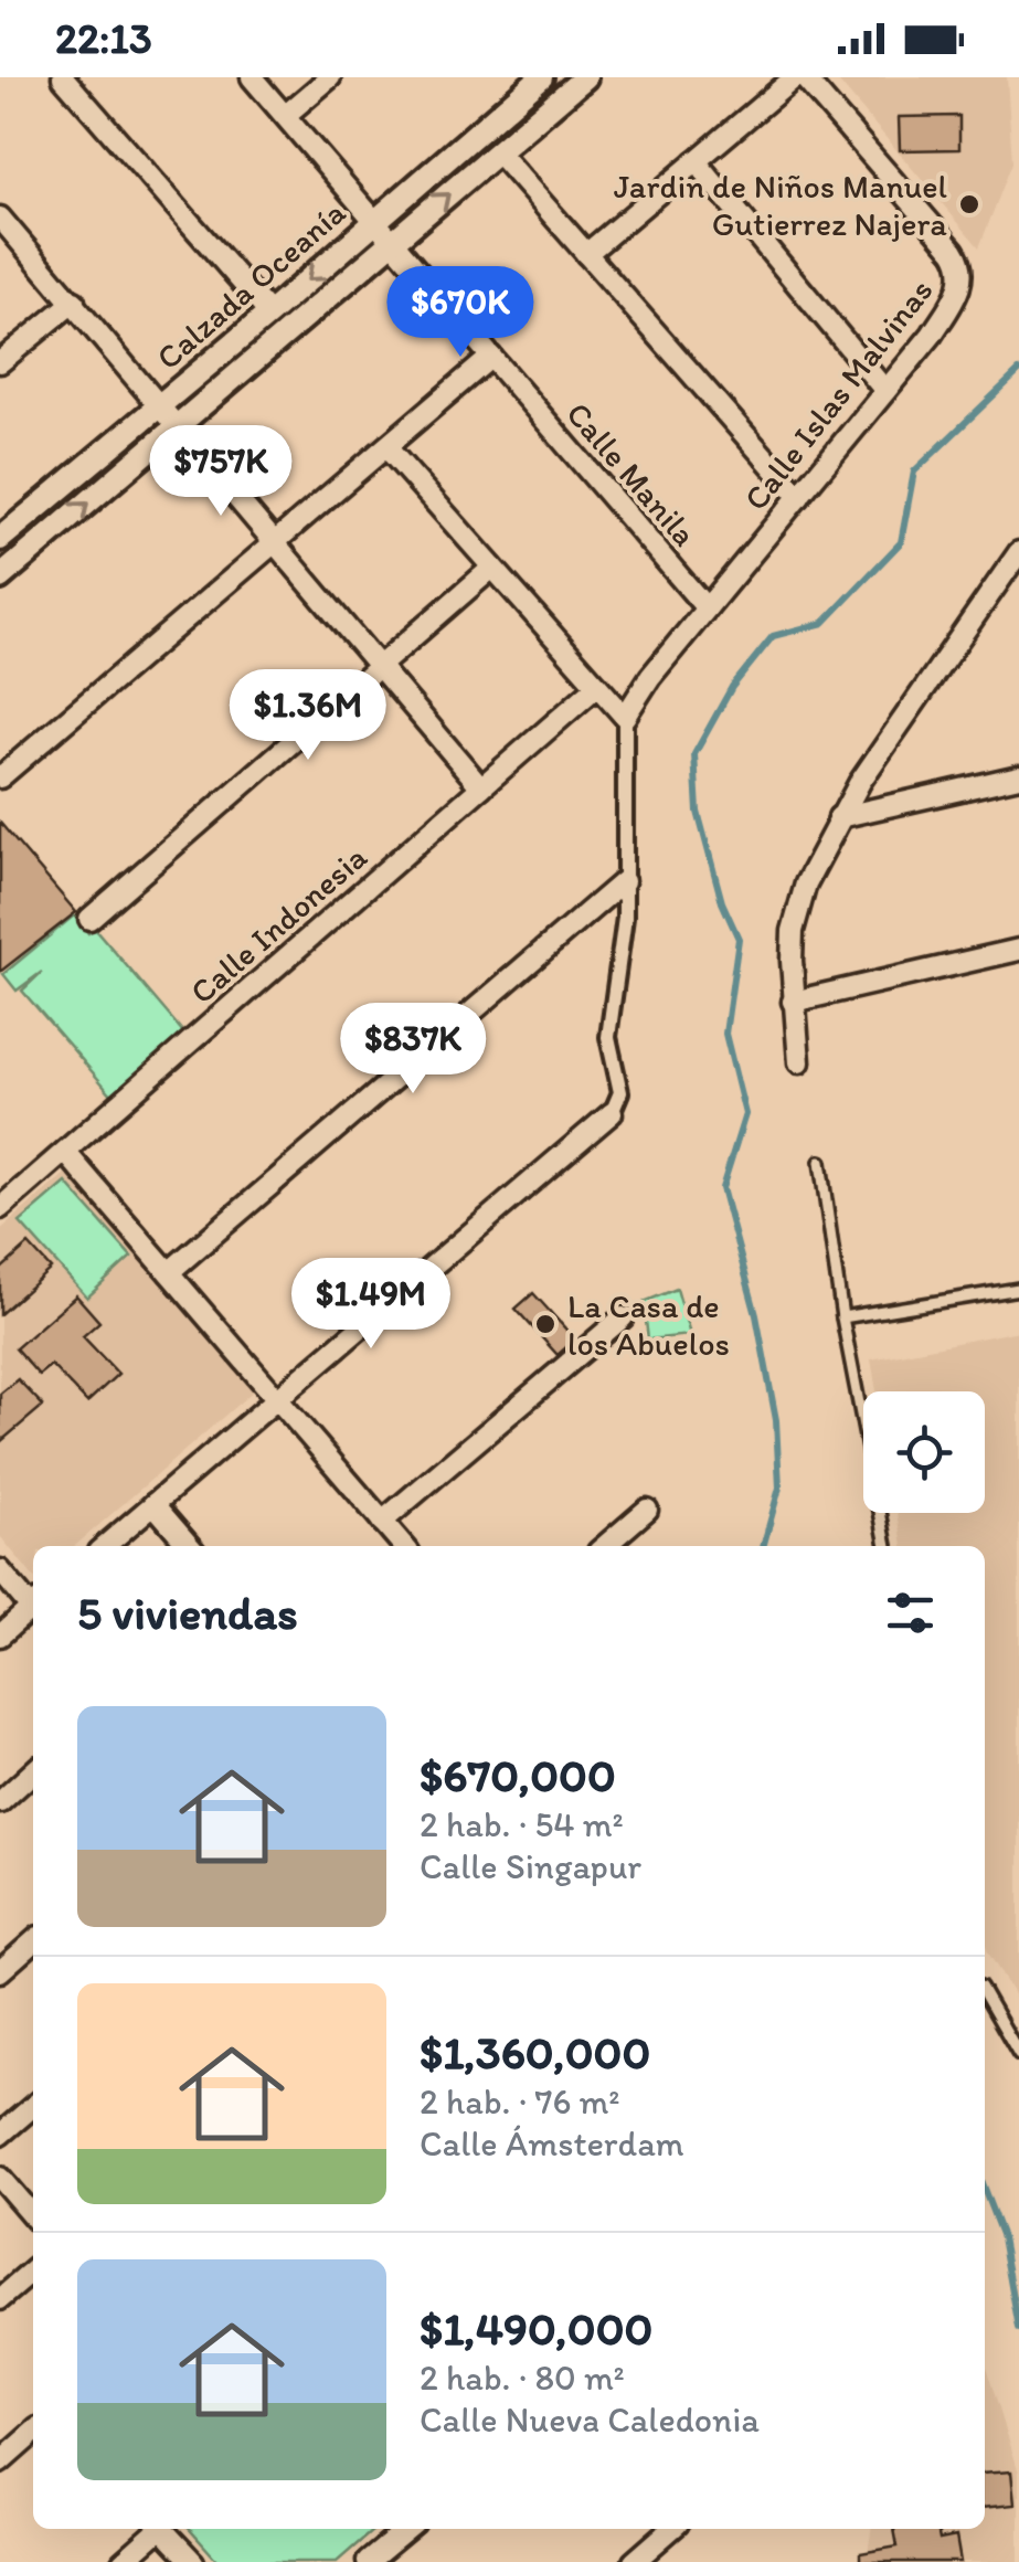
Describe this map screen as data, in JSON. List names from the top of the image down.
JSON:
{
  "streets": {
    "street": [
      "Calzada Oceanía",
      "Calle Islas Malvinas",
      "Calle Manila",
      "Calle Indonesia"
    ]
  },
  "crossings": [
    ["Calzada Oceanía", "Calle Manila"],
    ["Calle Islas Malvinas", "Calle Manila"]
  ],
  "places": ["Jardin de Niños Manuel Gutierrez Najera", "La Casa de los Abuelos"],
  "page": {
    "status": "22:13",
    "price": [
      "$670K",
      "$757K",
      "$1.36M",
      "$837K",
      "$1.49M"
    ],
    "heading": "5 viviendas",
    "list": [
      {
        "name": "$670,000",
        "note": "2 hab. · 54 m² · Calle Singapur"
      },
      {
        "name": "$1,360,000",
        "note": "2 hab. · 76 m² · Calle Ámsterdam"
      },
      {
        "name": "$1,490,000",
        "note": "2 hab. · 80 m² · Calle Nueva Caledonia"
      }
    ]
  }
}
